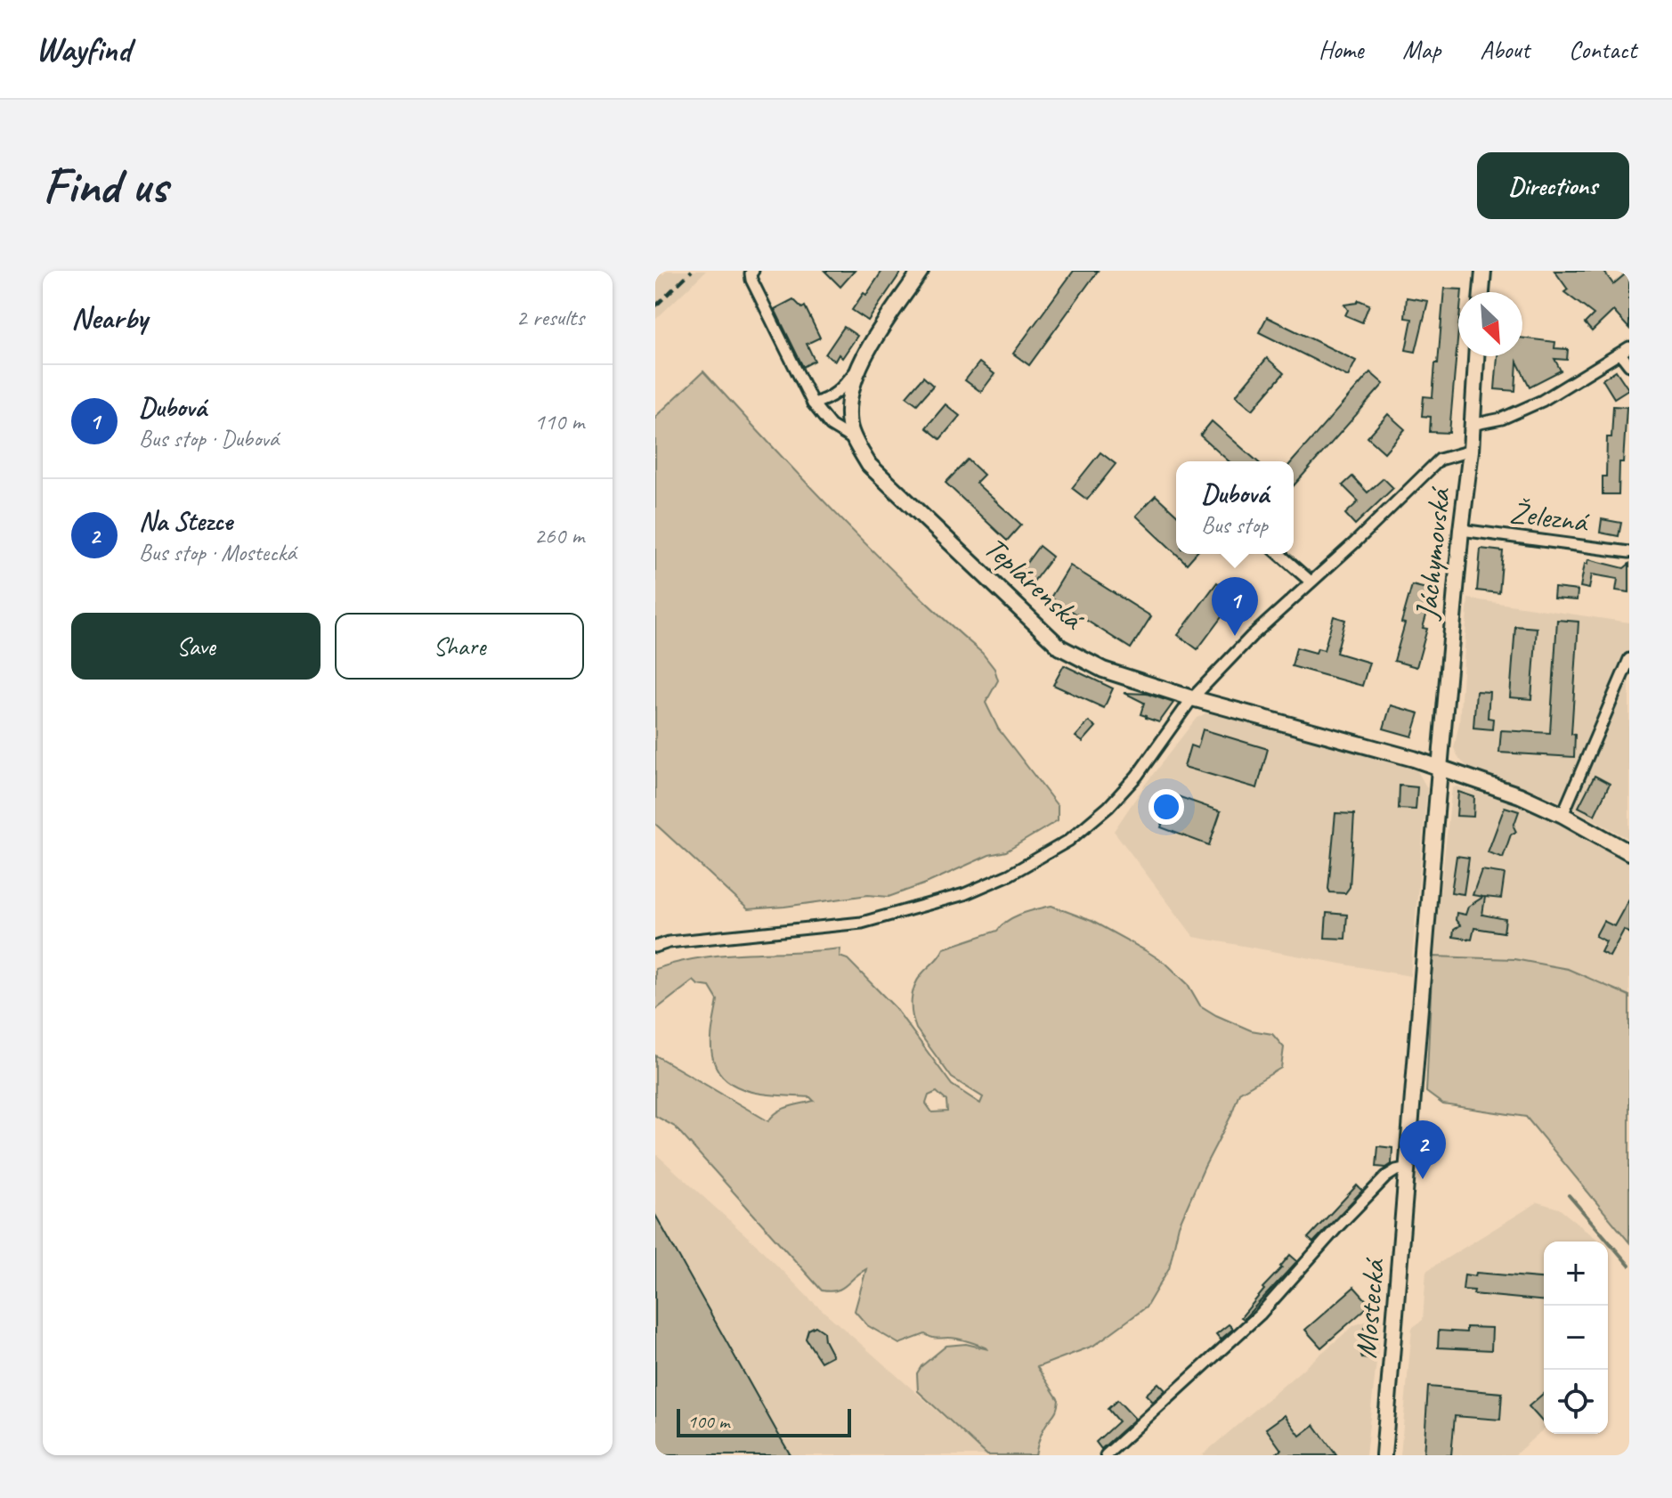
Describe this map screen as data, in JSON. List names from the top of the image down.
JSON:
{
  "streets": {
    "street": [
      "Železná",
      "Jáchymovská",
      "Teplárenská",
      "Mostecká"
    ]
  },
  "crossings": [
    ["Železná", "Jáchymovská"],
    ["Jáchymovská", "Teplárenská"],
    ["Jáchymovská", "Mostecká"]
  ],
  "scale_bar": "100 m",
  "north": "bottom right",
  "page": {
    "header": "Wayfind",
    "nav": [
      "Home",
      "Map",
      "About",
      "Contact"
    ],
    "buttons": [
      "Directions",
      ["Save", "Share"]
    ],
    "title": "Find us",
    "heading": ["Nearby", "2 results"],
    "list": [
      {
        "mark": "1",
        "name": "Dubová",
        "note": "Bus stop · Dubová",
        "value": "110 m"
      },
      {
        "mark": "2",
        "name": "Na Stezce",
        "note": "Bus stop · Mostecká",
        "value": "260 m"
      }
    ],
    "popup": ["Dubová", "Bus stop"],
    "pins": ["1", "2"],
    "map_buttons": ["+", "−"],
    "scale": "100 m"
  }
}
